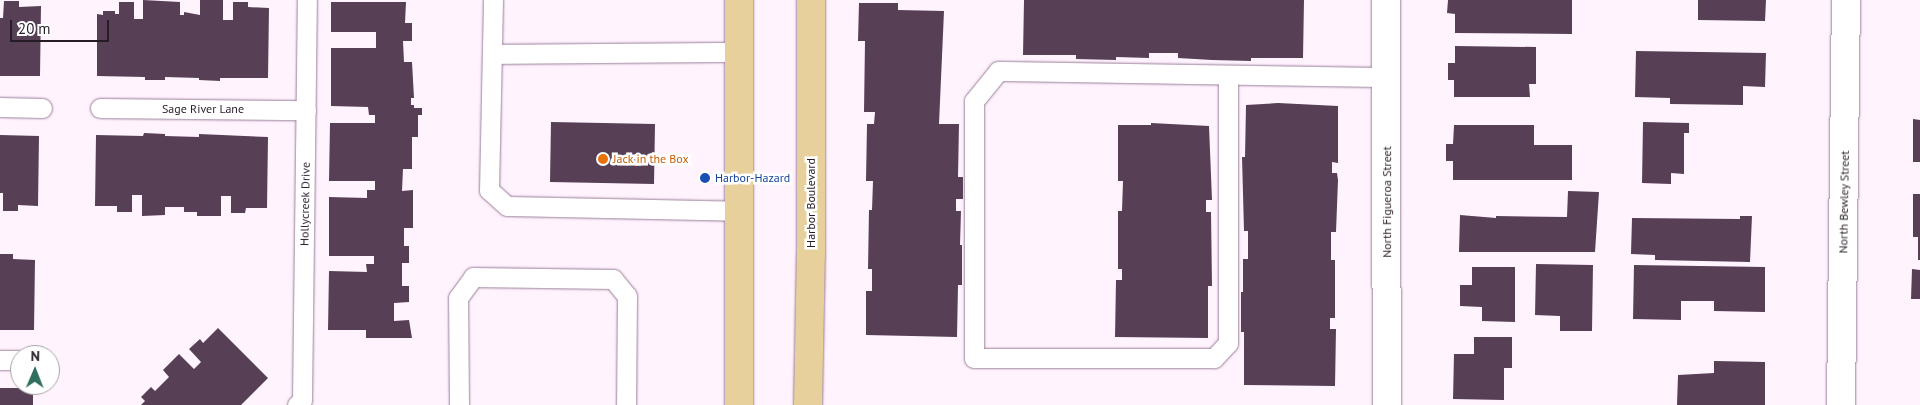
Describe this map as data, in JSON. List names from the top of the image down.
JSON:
{
  "streets": {
    "main road": ["Harbor Boulevard"],
    "street": ["North Figueroa Street", "North Bewley Street"],
    "lane": ["Sage River Lane", "Hollycreek Drive"]
  },
  "crossings": [
    ["Sage River Lane", "Hollycreek Drive"]
  ],
  "places": ["Jack in the Box", "Harbor-Hazard"],
  "scale_bar": "20 m",
  "north": "top"
}
